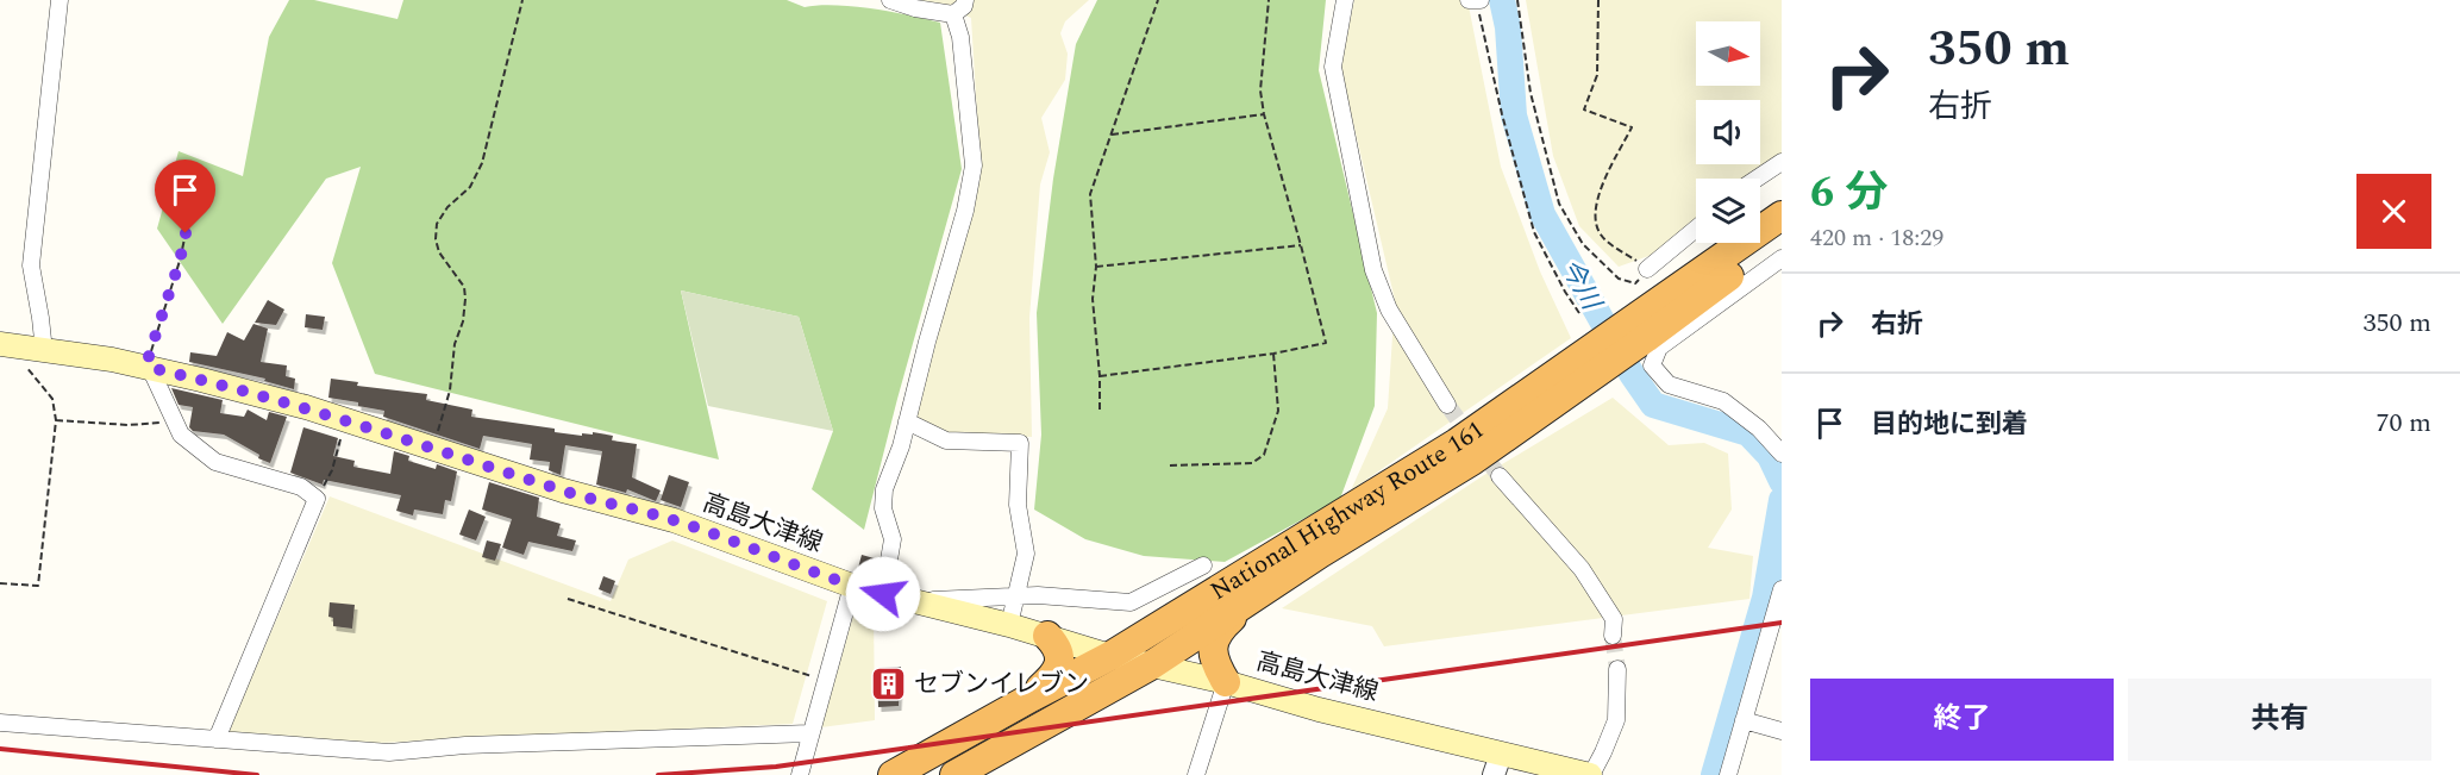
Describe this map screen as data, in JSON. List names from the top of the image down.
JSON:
{
  "streets": {
    "highway": ["National Highway Route 161"],
    "main road": ["高島大津線"]
  },
  "crossings": [
    ["National Highway Route 161", "高島大津線"]
  ],
  "water": ["今川"],
  "places": {
    "building": ["セブンイレブン"]
  },
  "north": "right",
  "page": {
    "turn": ["350 m", "右折"],
    "heading": ["6 分", "420 m · 18:29"],
    "list": [
      {
        "name": "右折",
        "value": "350 m"
      },
      {
        "name": "目的地に到着",
        "value": "70 m"
      }
    ],
    "buttons": ["終了", "共有"]
  }
}
